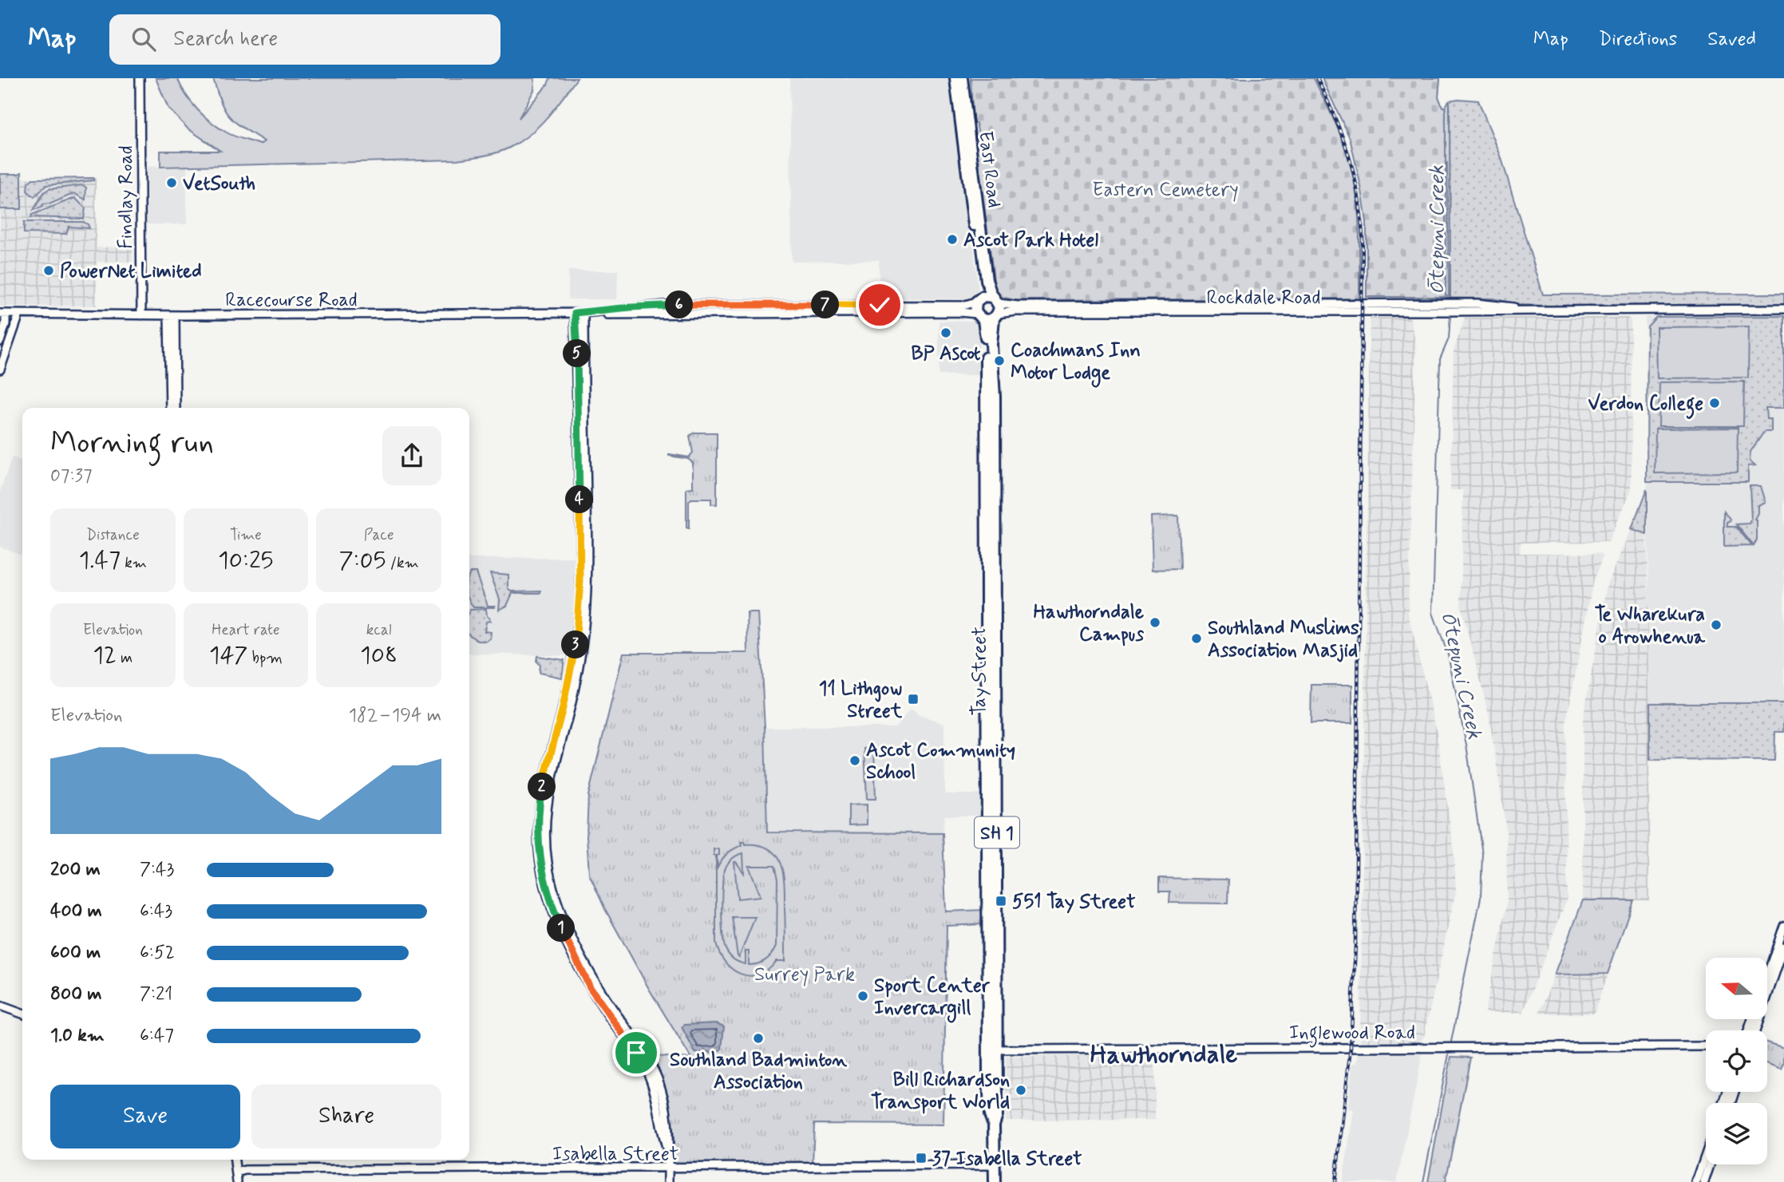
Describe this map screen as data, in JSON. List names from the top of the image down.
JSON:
{
  "streets": {
    "highway": ["East Road", "Tay Street", "SH 1"],
    "street": [
      "Findlay Road",
      "Rockdale Road",
      "Racecourse Road",
      "Inglewood Road",
      "Isabella Street"
    ]
  },
  "crossings": [
    ["East Road", "Rockdale Road"],
    ["East Road", "Racecourse Road"],
    ["East Road", "Tay Street"],
    ["East Road", "SH 1"],
    ["Findlay Road", "Racecourse Road"],
    ["Rockdale Road", "Racecourse Road"],
    ["Rockdale Road", "Tay Street"],
    ["Rockdale Road", "SH 1"],
    ["Racecourse Road", "Tay Street"],
    ["Racecourse Road", "SH 1"],
    ["Tay Street", "SH 1"],
    ["Tay Street", "Inglewood Road"],
    ["Tay Street", "Isabella Street"]
  ],
  "districts": ["Hawthorndale"],
  "water": ["Ōtepuni Creek"],
  "parks": ["Eastern Cemetery", "Surrey Park"],
  "places": {
    "other": [
      "VetSouth",
      "Ascot Park Hotel",
      "PowerNet Limited",
      "BP Ascot",
      "Coachmans Inn Motor Lodge",
      "Verdon College",
      "Hawthorndale Campus",
      "Te Wharekura o Arowhenua",
      "Southland Muslims Association Masjid",
      "Ascot Community School",
      "Sport Center Invercargill",
      "Southland Badminton Association",
      "Bill Richardson Transport World"
    ],
    "transit": ["11 Lithgow Street", "551 Tay Street", "37 Isabella Street"]
  },
  "north": "left",
  "page": {
    "header": "Map",
    "search": "Search here",
    "nav": ["Map", "Directions", "Saved"],
    "pins": [
      "6",
      "7",
      "5",
      "4",
      "3",
      "2",
      "1"
    ],
    "heading": ["Morning run", "07:37"],
    "stats": [
      ["Distance", "1.47 km"],
      ["Time", "10:25"],
      ["Pace", "7:05 /km"],
      ["Elevation", "12 m"],
      ["Heart rate", "147 bpm"],
      ["kcal", "108"]
    ],
    "chart": ["Elevation", "182–194 m"],
    "list": [
      {
        "name": "200 m",
        "note": "7:43"
      },
      {
        "name": "400 m",
        "note": "6:43"
      },
      {
        "name": "600 m",
        "note": "6:52"
      },
      {
        "name": "800 m",
        "note": "7:21"
      },
      {
        "name": "1.0 km",
        "note": "6:47"
      }
    ],
    "buttons": ["Save", "Share"]
  }
}
